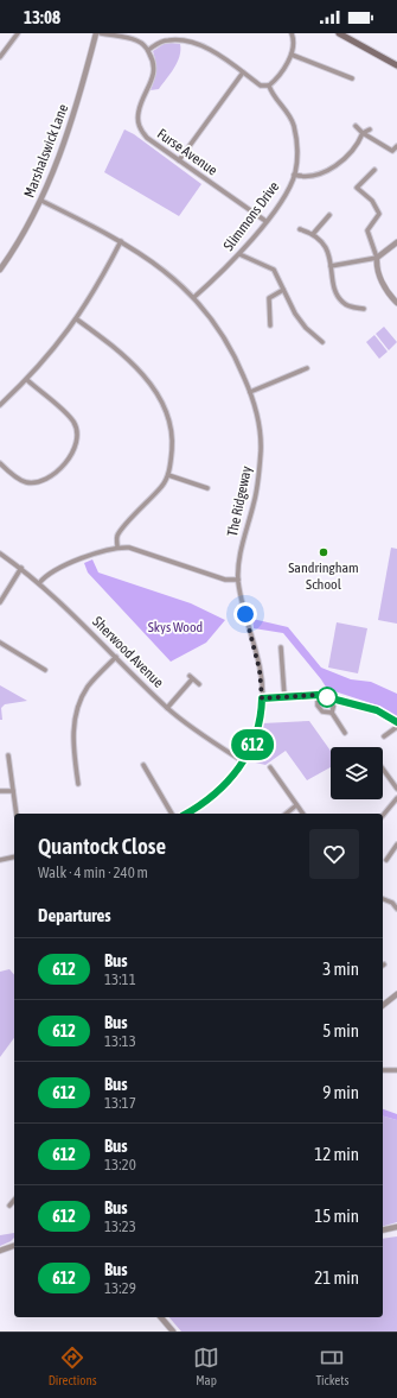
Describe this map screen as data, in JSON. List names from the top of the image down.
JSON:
{
  "streets": {
    "street": [
      "Marshalswick Lane",
      "Furse Avenue",
      "Slimmons Drive",
      "The Ridgeway",
      "Sherwood Avenue"
    ]
  },
  "crossings": [
    ["Marshalswick Lane", "The Ridgeway"],
    ["Furse Avenue", "Slimmons Drive"],
    ["Slimmons Drive", "The Ridgeway"],
    ["The Ridgeway", "Sherwood Avenue"]
  ],
  "parks": ["Skys Wood"],
  "places": ["Sandringham School"],
  "lines": ["bus line 612"],
  "page": {
    "status": "13:08",
    "on_map": "612",
    "heading": [
      ["Quantock Close", "Walk · 4 min · 240 m"],
      "Departures"
    ],
    "list": [
      {
        "mark": "612",
        "name": "Bus",
        "note": "13:11",
        "value": "3 min"
      },
      {
        "mark": "612",
        "name": "Bus",
        "note": "13:13",
        "value": "5 min"
      },
      {
        "mark": "612",
        "name": "Bus",
        "note": "13:17",
        "value": "9 min"
      },
      {
        "mark": "612",
        "name": "Bus",
        "note": "13:20",
        "value": "12 min"
      },
      {
        "mark": "612",
        "name": "Bus",
        "note": "13:23",
        "value": "15 min"
      },
      {
        "mark": "612",
        "name": "Bus",
        "note": "13:29",
        "value": "21 min"
      }
    ],
    "tabs": ["Directions", "Map", "Tickets"]
  }
}
